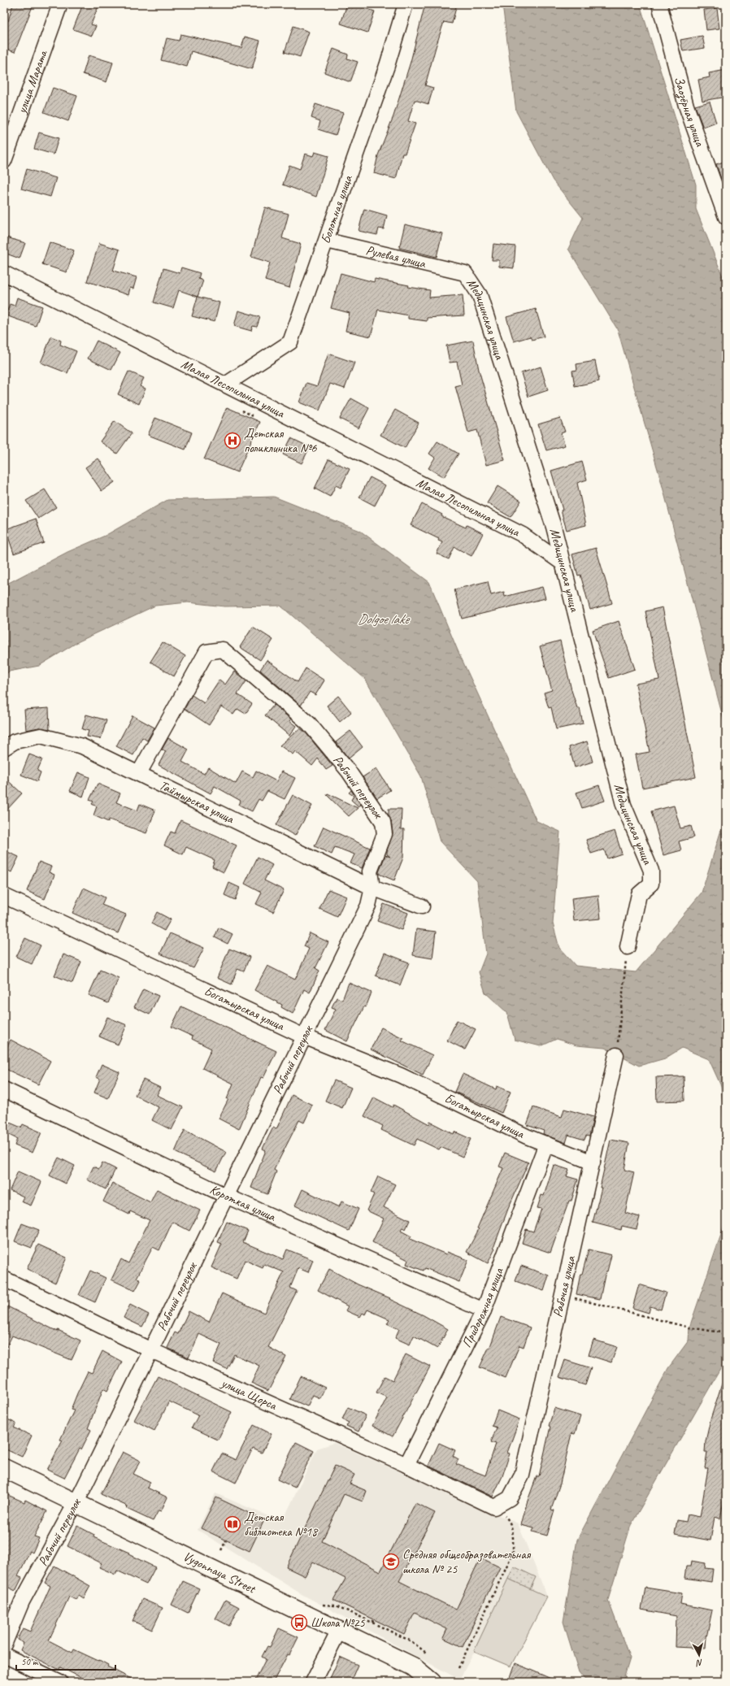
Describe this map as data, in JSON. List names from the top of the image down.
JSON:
{
  "streets": {
    "street": [
      "улица Марата",
      "Заозёрная улица",
      "Болотная улица",
      "Рулевая улица",
      "Медицинская улица",
      "Малая Лесопильная улица",
      "Рабочий переулок",
      "Таймырская улица",
      "Богатырская улица",
      "Короткая улица",
      "Рабочая улица",
      "Придорожная улица",
      "улица Щорса",
      "Vygonnaya Street"
    ]
  },
  "crossings": [
    ["Болотная улица", "Рулевая улица"],
    ["Болотная улица", "Малая Лесопильная улица"],
    ["Рулевая улица", "Медицинская улица"],
    ["Медицинская улица", "Малая Лесопильная улица"],
    ["Рабочий переулок", "Таймырская улица"],
    ["Рабочий переулок", "Богатырская улица"],
    ["Рабочий переулок", "Короткая улица"],
    ["Рабочий переулок", "улица Щорса"],
    ["Рабочий переулок", "Vygonnaya Street"],
    ["Богатырская улица", "Рабочая улица"],
    ["Богатырская улица", "Придорожная улица"],
    ["Короткая улица", "Придорожная улица"],
    ["Рабочая улица", "улица Щорса"],
    ["Придорожная улица", "улица Щорса"]
  ],
  "water": ["Dolgoe lake"],
  "places": {
    "hospital": ["Детская поликлиника №6"],
    "library": ["Детская библиотека №18"],
    "school or university": ["Средняя общеобразовательная школа № 25"],
    "bus stop": ["Школа №25"]
  },
  "scale_bar": "50 m",
  "north": "bottom"
}
